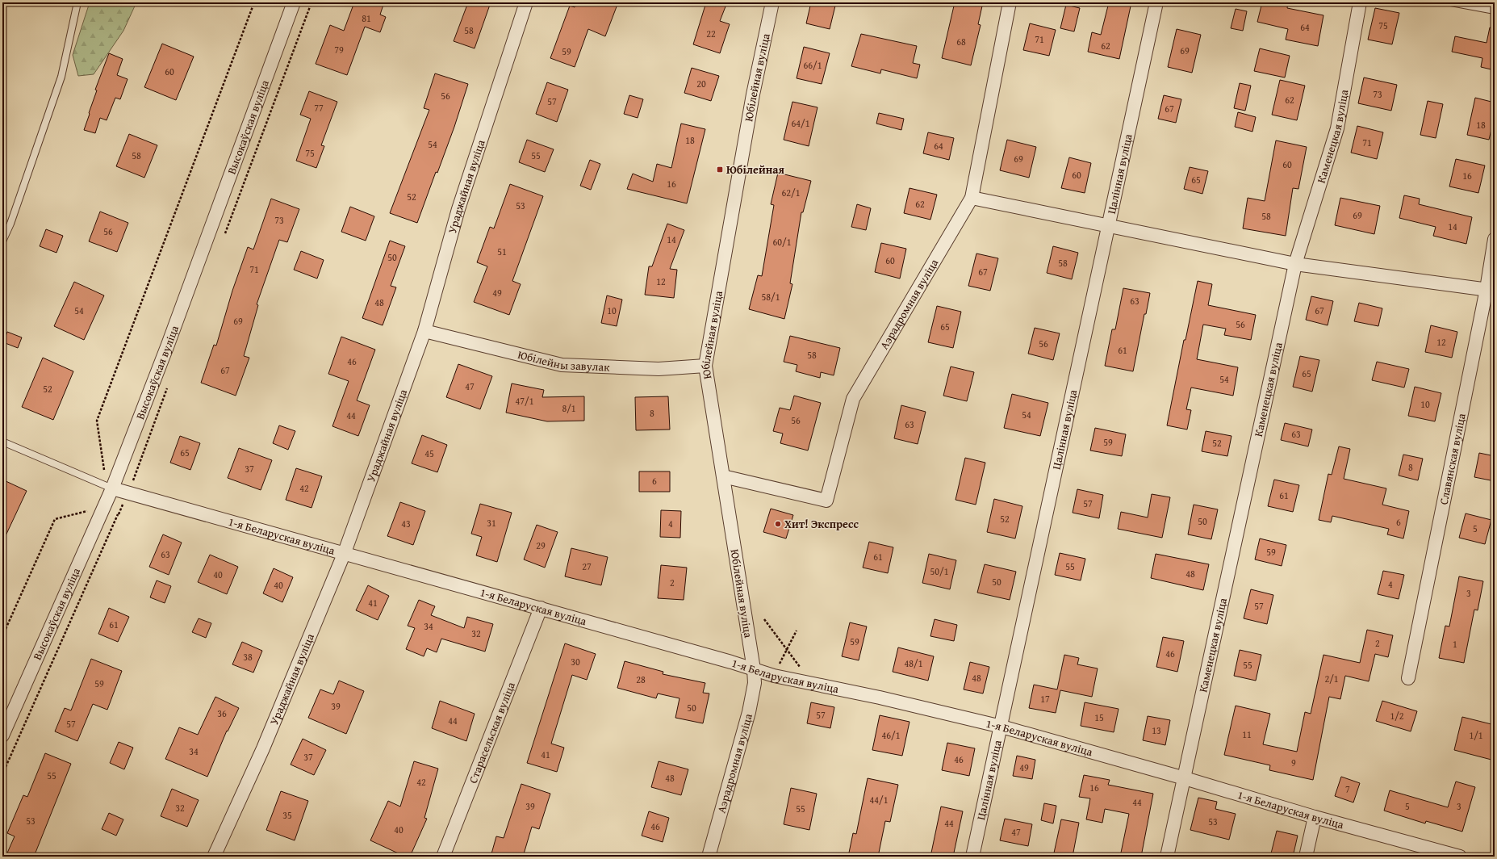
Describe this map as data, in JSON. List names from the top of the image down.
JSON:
{
  "streets": {
    "street": [
      "Юбілейная вуліца",
      "Высокаўская вуліца",
      "Каменецкая вуліца",
      "Цалінная вуліца",
      "Ураджайная вуліца",
      "Аэрадромная вуліца",
      "Юбілейны завулак",
      "Славянская вуліца",
      "1-я Беларуская вуліца",
      "Старасельская вуліца"
    ]
  },
  "crossings": [
    ["Юбілейная вуліца", "Аэрадромная вуліца"],
    ["Юбілейная вуліца", "Юбілейны завулак"],
    ["Юбілейная вуліца", "1-я Беларуская вуліца"],
    ["Высокаўская вуліца", "1-я Беларуская вуліца"],
    ["Каменецкая вуліца", "1-я Беларуская вуліца"],
    ["Цалінная вуліца", "1-я Беларуская вуліца"],
    ["Ураджайная вуліца", "Юбілейны завулак"],
    ["Ураджайная вуліца", "1-я Беларуская вуліца"],
    ["Аэрадромная вуліца", "1-я Беларуская вуліца"],
    ["1-я Беларуская вуліца", "Старасельская вуліца"]
  ],
  "places": {
    "transit": ["Юбілейная"],
    "other": ["Хит! Экспресс"]
  },
  "house_numbers": [
    "81",
    "75",
    "64",
    "58",
    "22",
    "71",
    "68",
    "62",
    "79",
    "69",
    "59",
    "66/1",
    "60",
    "20",
    "73",
    "56",
    "62",
    "57",
    "77",
    "67",
    "64/1",
    "18",
    "18",
    "71",
    "54",
    "64",
    "75",
    "58",
    "55",
    "69",
    "60",
    "60",
    "16",
    "65",
    "16",
    "62/1",
    "52",
    "62",
    "53",
    "69",
    "58",
    "73",
    "14",
    "56",
    "14",
    "60/1",
    "51",
    "50",
    "60",
    "58",
    "71",
    "67",
    "12",
    "49",
    "58/1",
    "63",
    "48",
    "54",
    "10",
    "67",
    "69",
    "56",
    "65",
    "12",
    "56",
    "61",
    "58",
    "46",
    "67",
    "65",
    "54",
    "47",
    "52",
    "47/1",
    "10",
    "8/1",
    "8",
    "54",
    "44",
    "56",
    "63",
    "63",
    "59",
    "52",
    "65",
    "45",
    "8",
    "37",
    "6",
    "42",
    "61",
    "57",
    "52",
    "50",
    "6",
    "31",
    "43",
    "4",
    "5",
    "29",
    "59",
    "63",
    "61",
    "27",
    "55",
    "50/1",
    "48",
    "40",
    "50",
    "2",
    "4",
    "40",
    "3",
    "41",
    "57",
    "61",
    "34",
    "32",
    "59",
    "2",
    "1",
    "46",
    "38",
    "30",
    "48/1",
    "55",
    "48",
    "2/1",
    "28",
    "59",
    "17",
    "39",
    "50",
    "36",
    "57",
    "1/2",
    "15",
    "44",
    "57",
    "13",
    "11",
    "46/1",
    "1/1",
    "34",
    "41",
    "37",
    "46",
    "9",
    "49",
    "55",
    "48",
    "42",
    "16",
    "7",
    "44/1",
    "44",
    "39",
    "5",
    "3",
    "32",
    "55",
    "35",
    "53",
    "53",
    "44",
    "46",
    "40",
    "47"
  ]
}
